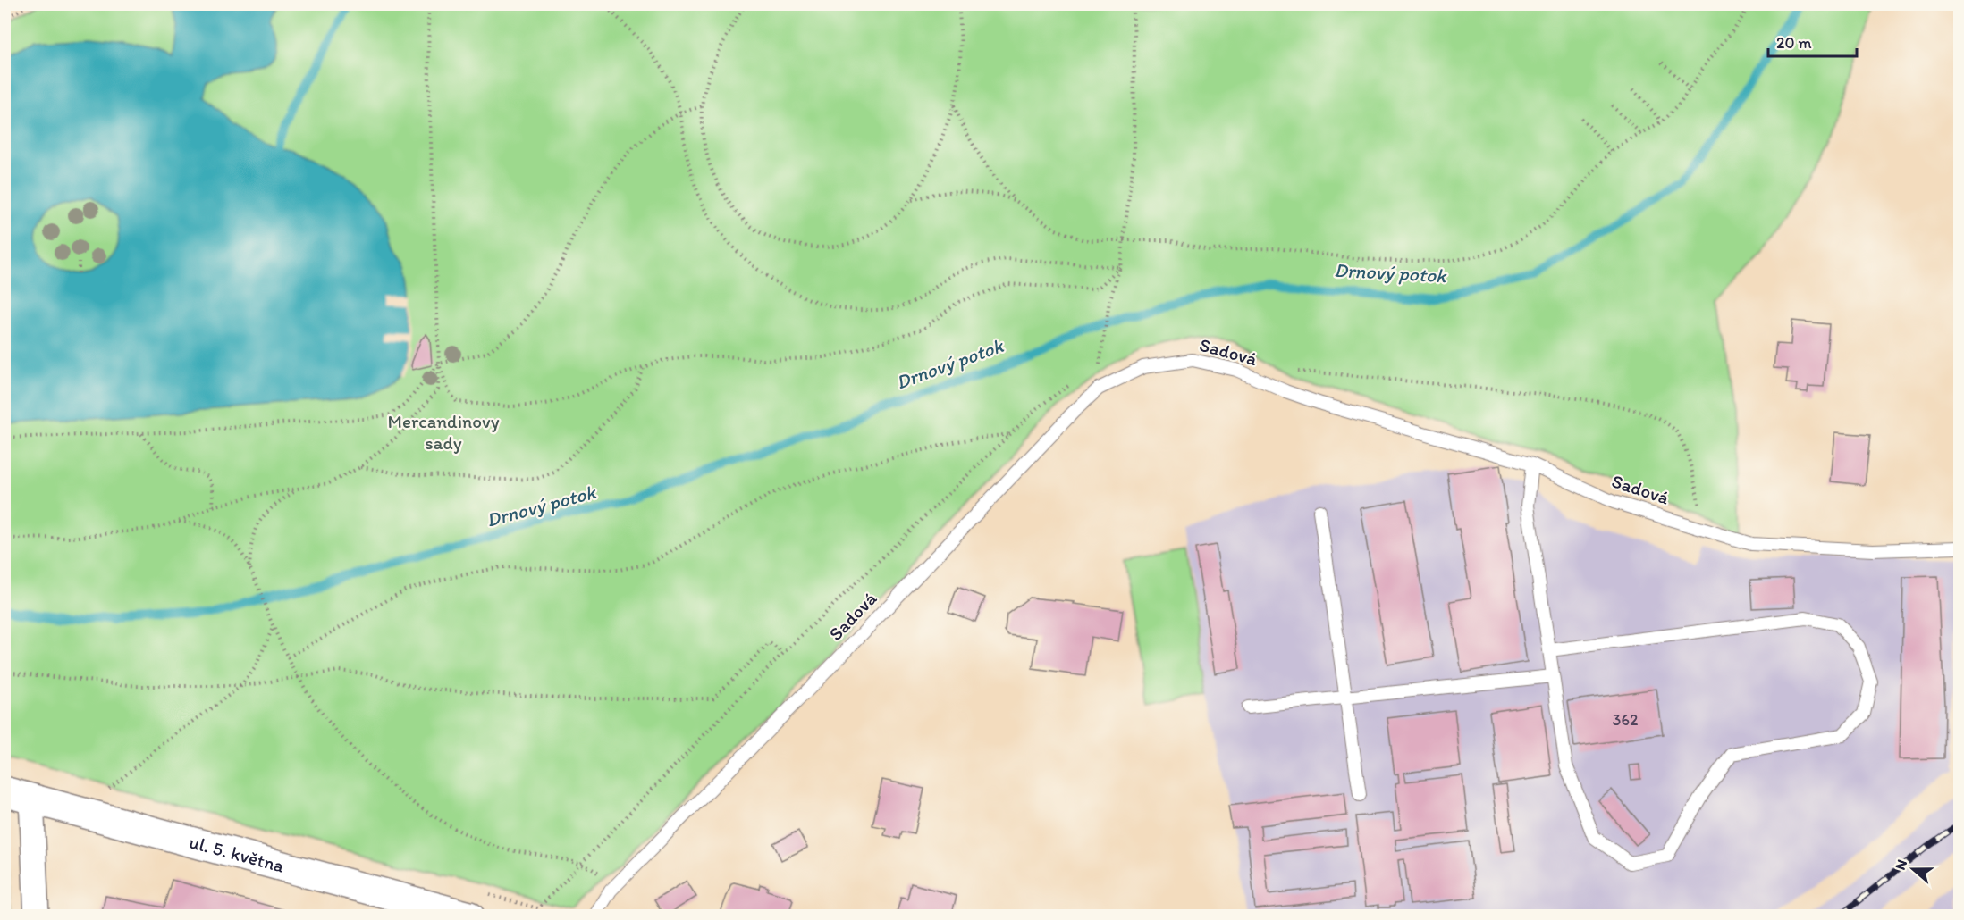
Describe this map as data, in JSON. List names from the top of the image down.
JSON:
{
  "streets": {
    "street": ["ul. 5. května"],
    "lane": ["Sadová"]
  },
  "water": ["Drnový potok"],
  "parks": ["Mercandinovy sady"],
  "house_numbers": ["362"],
  "scale_bar": "20 m",
  "north": "left"
}
